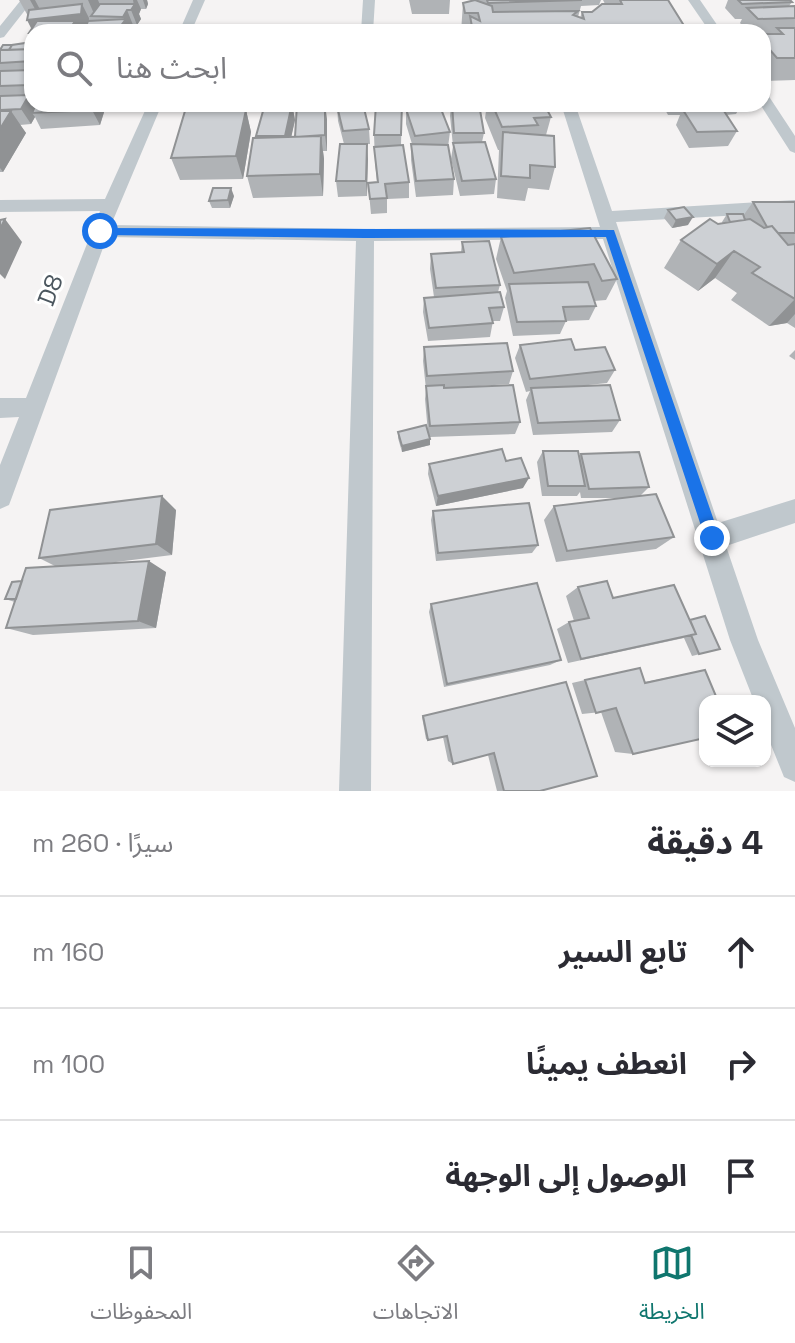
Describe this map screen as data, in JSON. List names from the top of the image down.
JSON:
{
  "streets": {
    "street": ["D8"]
  },
  "page": {
    "search": "ابحث هنا",
    "heading": ["4 دقيقة", "سيرًا · 260 m"],
    "list": [
      ["تابع السير", "160 m"],
      ["انعطف يمينًا", "100 m"],
      "الوصول إلى الوجهة"
    ],
    "nav": ["الخريطة", "الاتجاهات", "المحفوظات"]
  }
}
